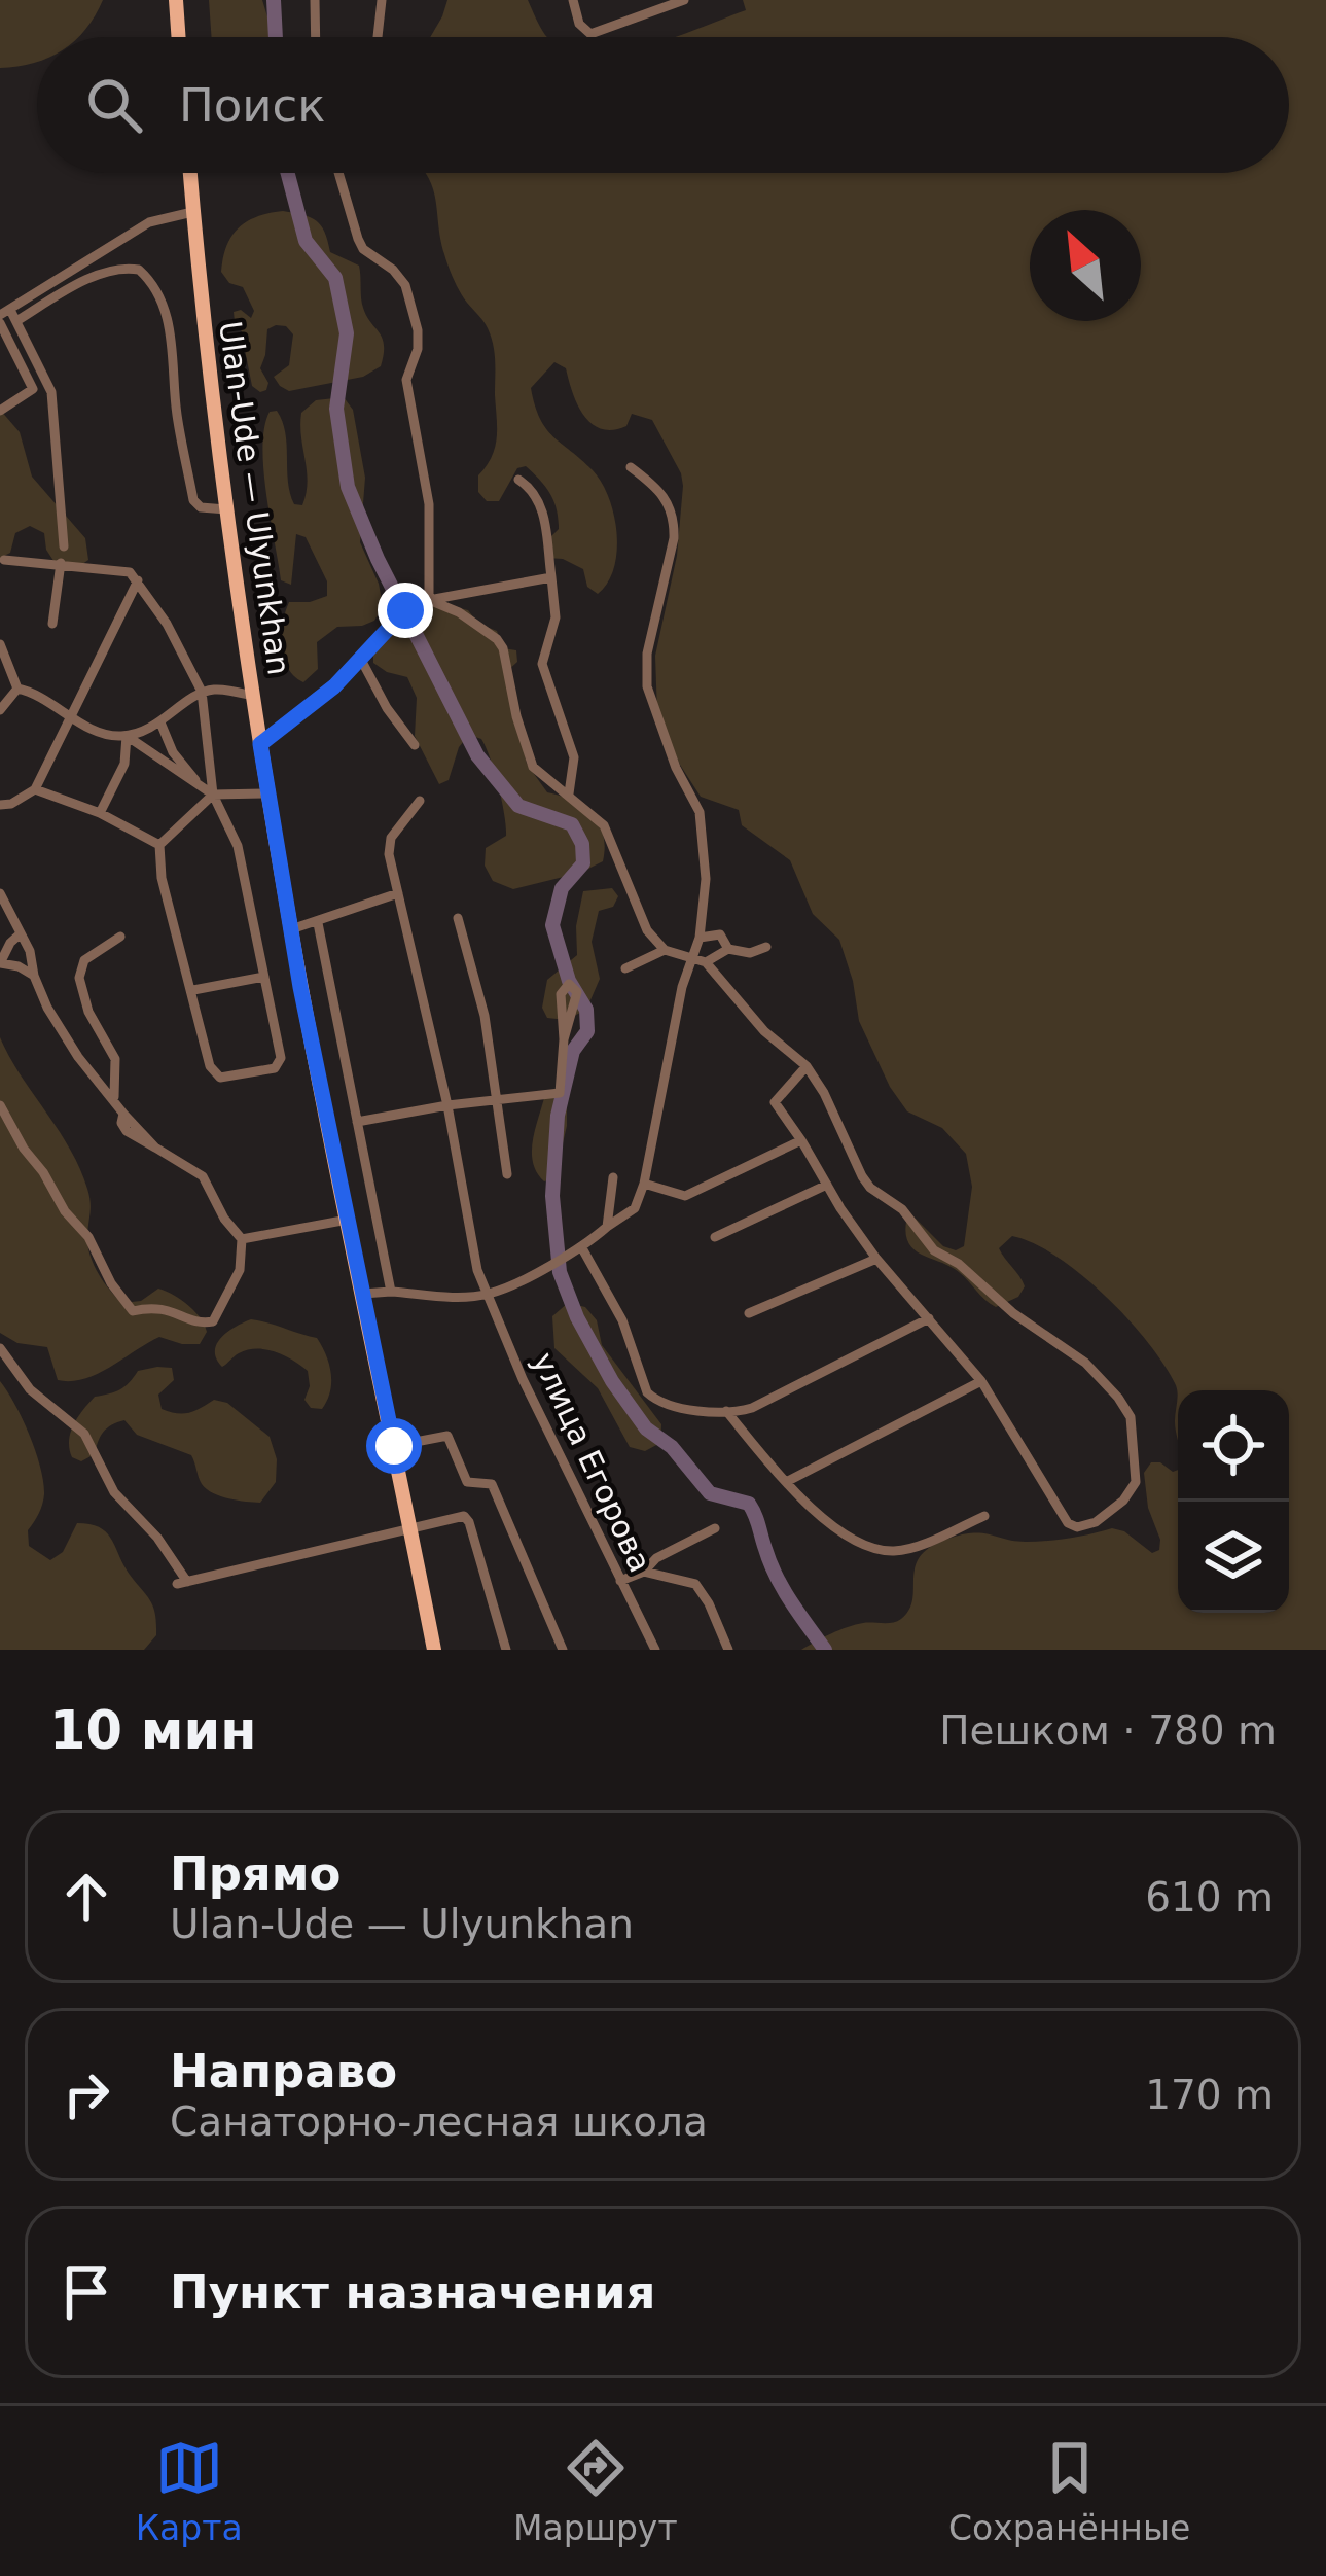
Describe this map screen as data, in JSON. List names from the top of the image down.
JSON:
{
  "streets": {
    "main road": ["Ulan-Ude — Ulyunkhan"],
    "street": ["улица Егорова"]
  },
  "north": "top left",
  "page": {
    "search": "Поиск",
    "heading": ["10 мин", "Пешком · 780 m"],
    "list": [
      ["Прямо", "Ulan-Ude — Ulyunkhan", "610 m"],
      ["Направо", "Санаторно-лесная школа", "170 m"],
      "Пункт назначения"
    ],
    "nav": ["Карта", "Маршрут", "Сохранённые"]
  }
}
